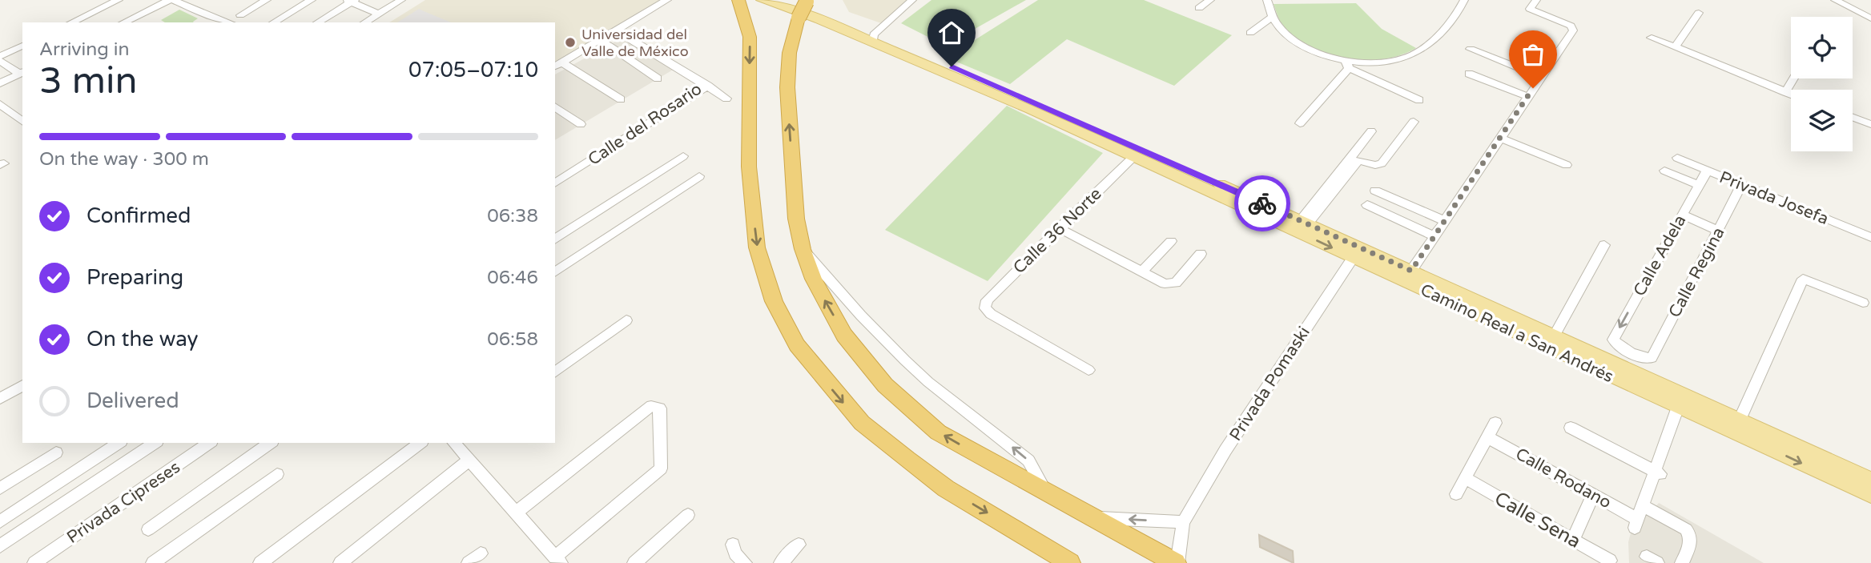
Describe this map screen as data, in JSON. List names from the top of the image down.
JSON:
{
  "streets": {
    "main road": ["Camino Real a San Andrés"],
    "street": [
      "Calle del Rosario",
      "Privada Josefa",
      "Calle 36 Norte",
      "Calle Adela",
      "Calle Regina",
      "Privada Pomaski",
      "Calle Rodano",
      "Privada Cipreses",
      "Calle Sena"
    ]
  },
  "crossings": [
    ["Privada Josefa", "Calle Adela"],
    ["Privada Josefa", "Calle Regina"],
    ["Calle 36 Norte", "Camino Real a San Andrés"],
    ["Calle Adela", "Camino Real a San Andrés"],
    ["Calle Regina", "Camino Real a San Andrés"],
    ["Camino Real a San Andrés", "Privada Pomaski"]
  ],
  "places": ["Universidad del Valle de México"],
  "page": {
    "heading": ["3 min", "Arriving in", "07:05–07:10"],
    "bar": "On the way · 300 m",
    "list": [
      ["Confirmed", "06:38"],
      ["Preparing", "06:46"],
      ["On the way", "06:58"],
      "Delivered"
    ]
  }
}
